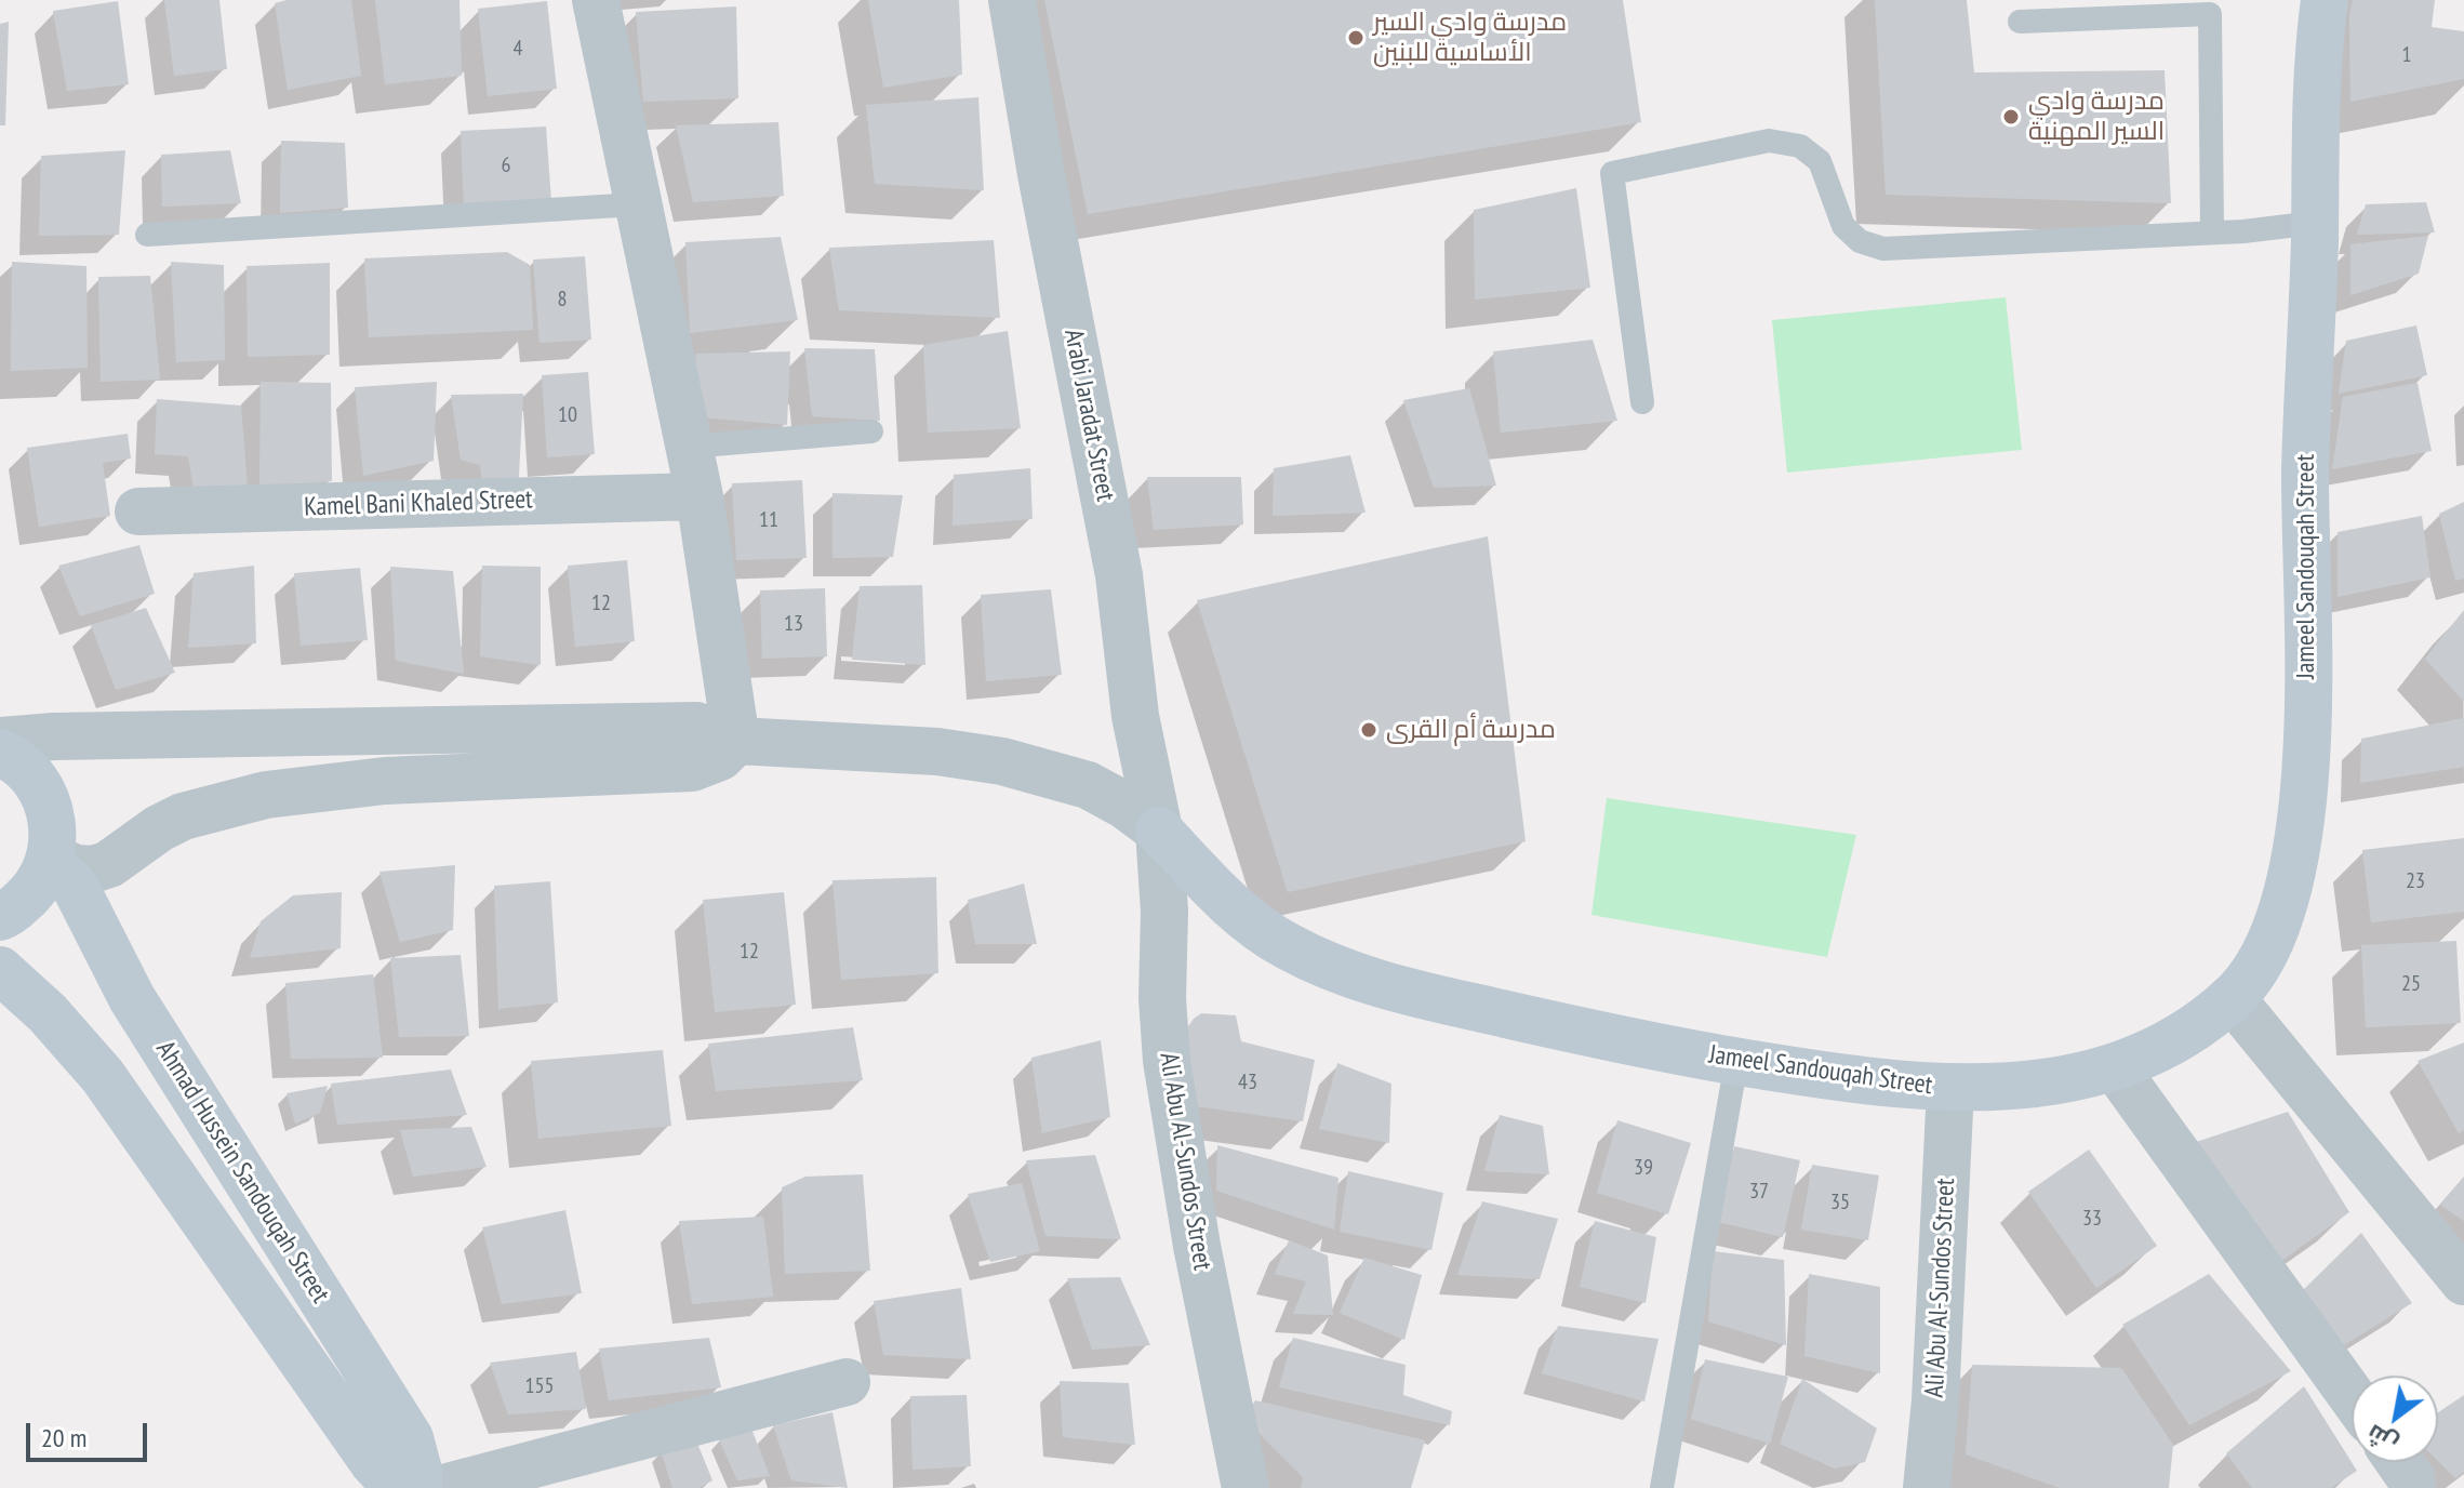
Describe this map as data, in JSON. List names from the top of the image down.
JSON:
{
  "streets": {
    "main road": ["Jameel Sandouqah Street", "Ahmad Hussein Sandouqah Street"],
    "street": ["Arabi Jaradat Street", "Kamel Bani Khaled Street", "Ali Abu Al-Sundos Street"]
  },
  "crossings": [
    ["Arabi Jaradat Street", "Jameel Sandouqah Street"],
    ["Arabi Jaradat Street", "Ali Abu Al-Sundos Street"],
    ["Jameel Sandouqah Street", "Ali Abu Al-Sundos Street"]
  ],
  "places": ["مدرسة وادي السير الأساسية للبنين", "مدرسة وادي السير المهنية", "مدرسة أم القرى"],
  "house_numbers": [
    "4",
    "1",
    "6",
    "8",
    "10",
    "11",
    "12",
    "13",
    "23",
    "12",
    "25",
    "43",
    "39",
    "37",
    "35",
    "33",
    "155"
  ],
  "scale_bar": "20 m",
  "north": "bottom left"
}
